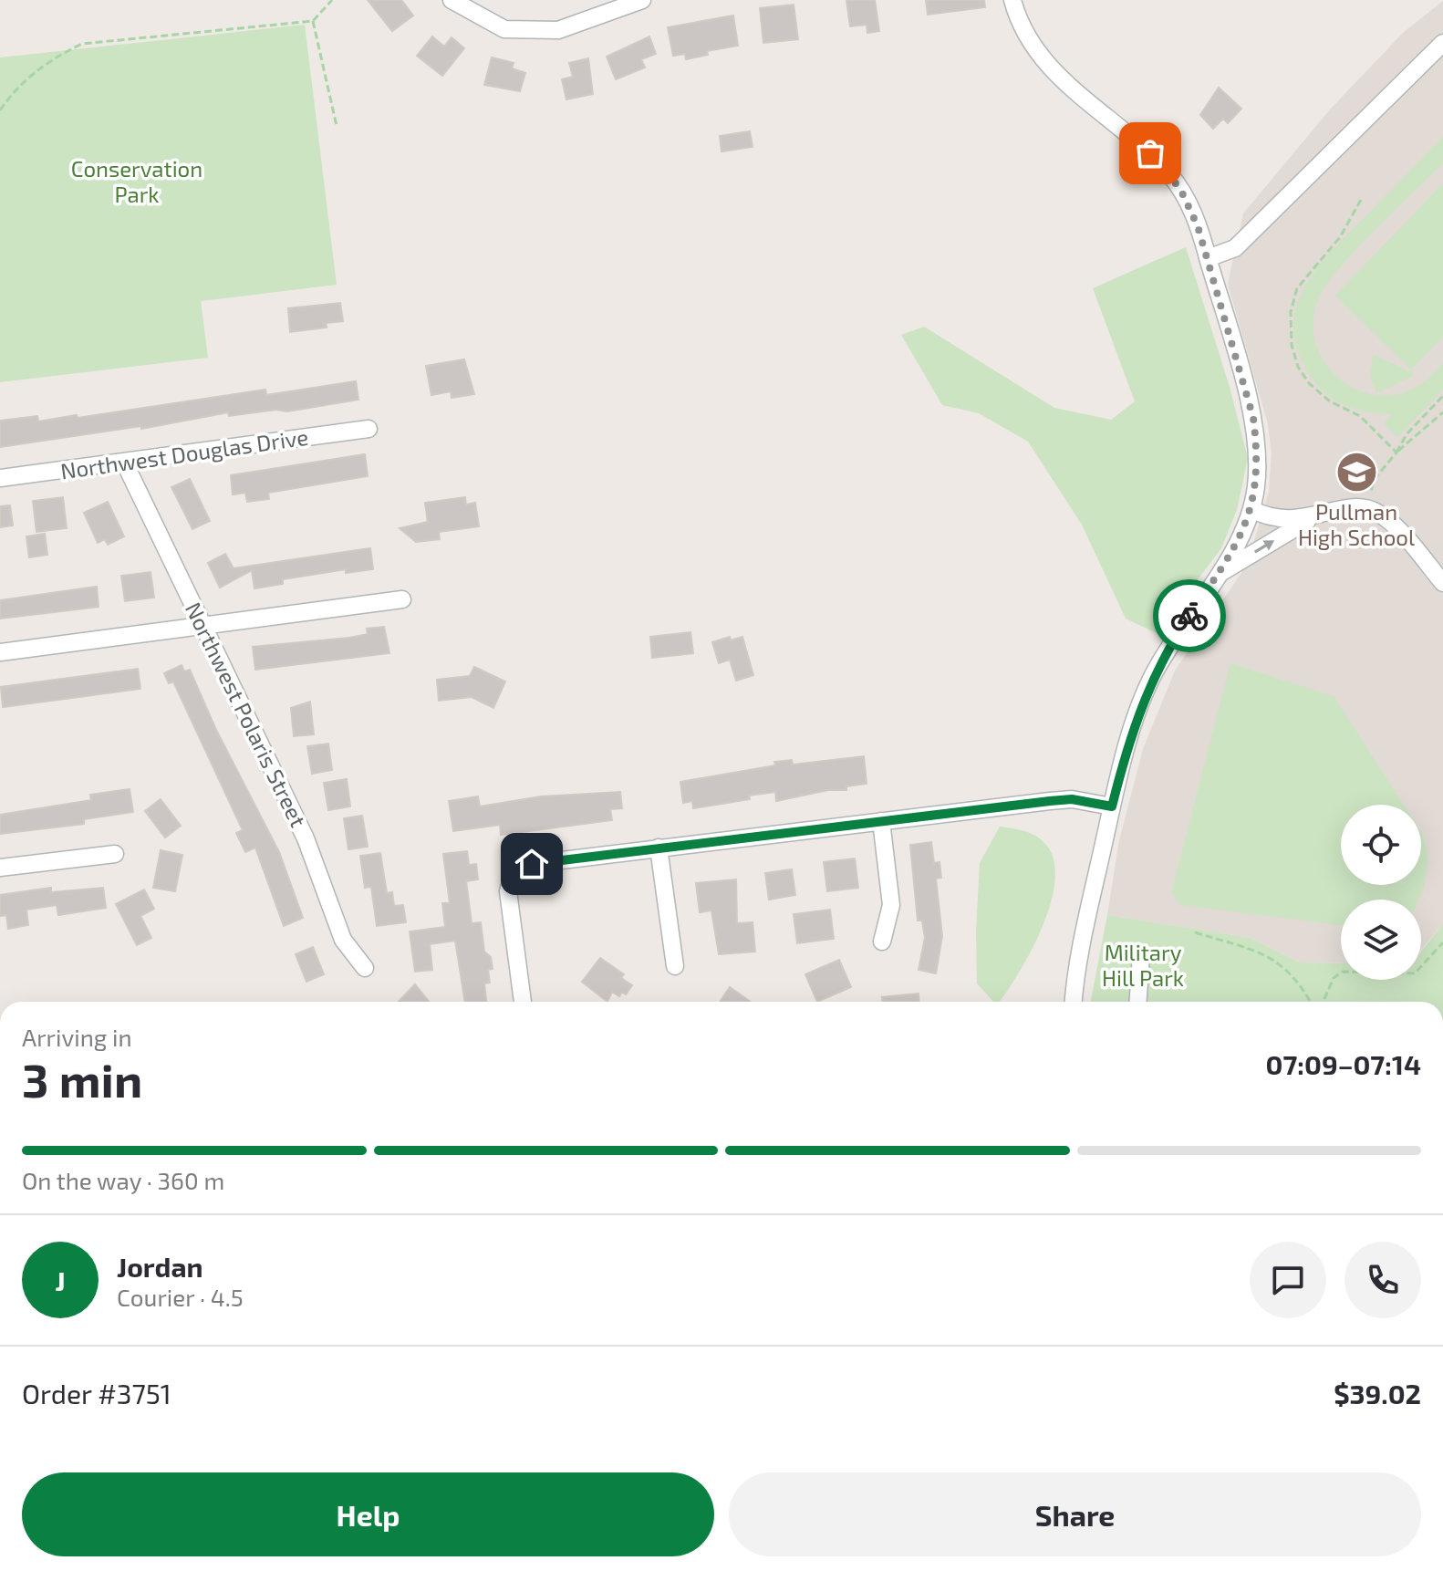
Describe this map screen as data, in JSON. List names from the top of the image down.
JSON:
{
  "streets": {
    "street": ["Northwest Douglas Drive", "Northwest Polaris Street"]
  },
  "crossings": [
    ["Northwest Douglas Drive", "Northwest Polaris Street"]
  ],
  "parks": ["Conservation Park", "Military Hill Park"],
  "places": {
    "school or university": ["Pullman High School"]
  },
  "page": {
    "heading": ["3 min", "Arriving in", "07:09–07:14"],
    "panel": [
      "Jordan",
      "Courier · 4.5",
      "Order #3751",
      "$39.02"
    ],
    "bar": "On the way · 360 m",
    "round": "J",
    "buttons": ["Help", "Share"]
  }
}
